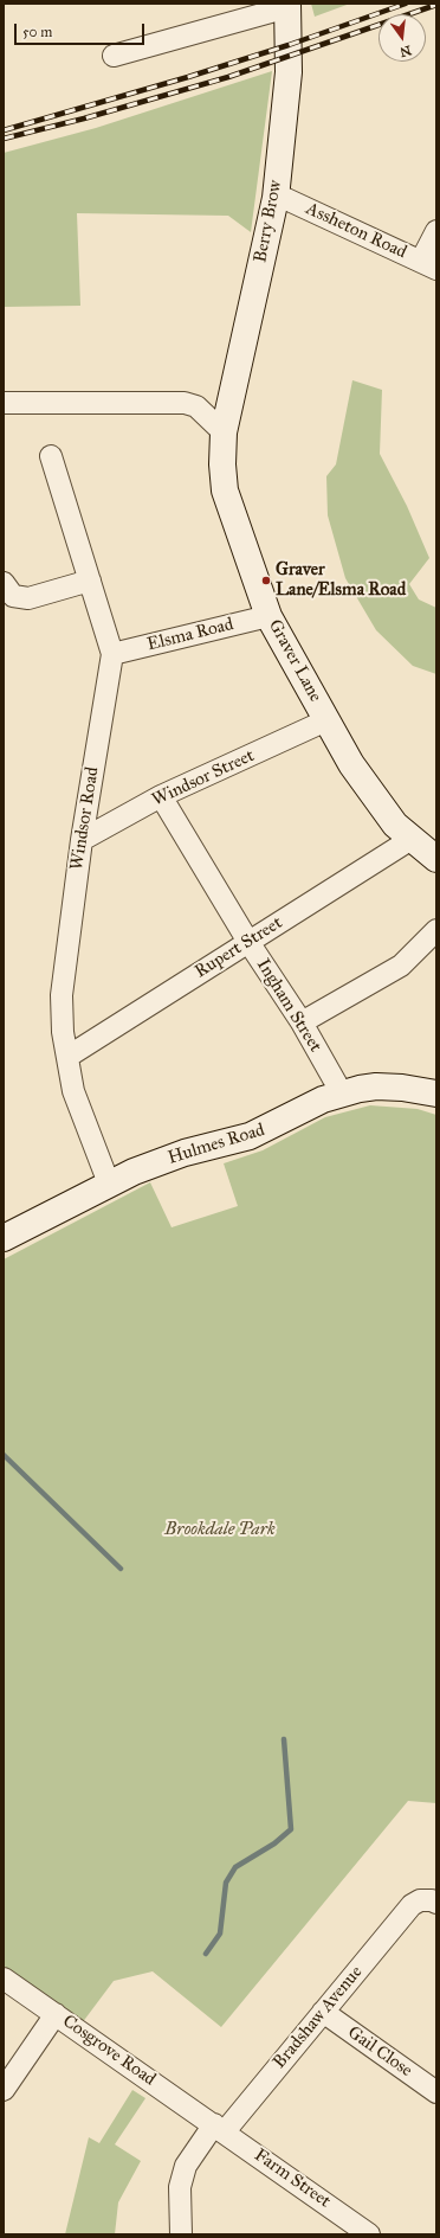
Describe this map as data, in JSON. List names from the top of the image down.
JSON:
{
  "streets": {
    "street": [
      "Berry Brow",
      "Assheton Road",
      "Elsma Road",
      "Graver Lane",
      "Windsor Street",
      "Windsor Road",
      "Rupert Street",
      "Ingham Street",
      "Hulmes Road",
      "Bradshaw Avenue",
      "Cosgrove Road",
      "Gail Close",
      "Farm Street"
    ]
  },
  "crossings": [
    ["Berry Brow", "Assheton Road"],
    ["Berry Brow", "Graver Lane"],
    ["Elsma Road", "Graver Lane"],
    ["Elsma Road", "Windsor Road"],
    ["Graver Lane", "Windsor Street"],
    ["Graver Lane", "Rupert Street"],
    ["Windsor Street", "Windsor Road"],
    ["Windsor Street", "Ingham Street"],
    ["Windsor Road", "Rupert Street"],
    ["Windsor Road", "Hulmes Road"],
    ["Rupert Street", "Ingham Street"],
    ["Ingham Street", "Hulmes Road"],
    ["Bradshaw Avenue", "Cosgrove Road"],
    ["Bradshaw Avenue", "Gail Close"],
    ["Bradshaw Avenue", "Farm Street"],
    ["Cosgrove Road", "Farm Street"]
  ],
  "parks": ["Brookdale Park"],
  "places": ["Graver Lane/Elsma Road"],
  "scale_bar": "50 m",
  "north": "bottom"
}
